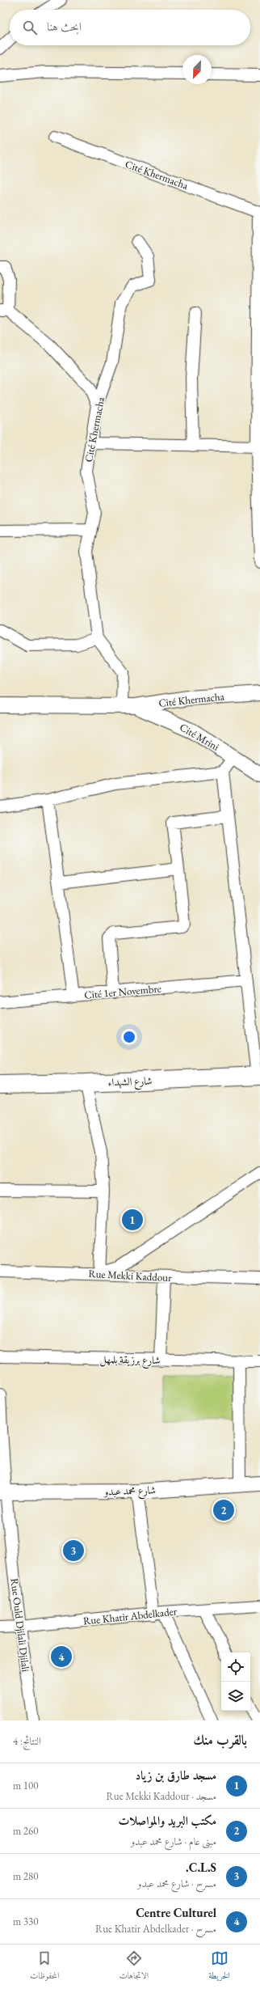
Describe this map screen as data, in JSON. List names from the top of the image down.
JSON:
{
  "streets": {
    "main road": ["شارع الشهداء"],
    "street": [
      "Cité Khermacha",
      "Cité Mrini",
      "Cité 1er Novembre",
      "Rue Mekki Kaddour",
      "شارع برزيقة بلمهل",
      "شارع محمد عبدو",
      "Rue Khatir Abdelkader",
      "Rue Ould Djilali Djilali"
    ]
  },
  "crossings": [
    ["Cité Khermacha", "Cité Mrini"],
    ["شارع محمد عبدو", "Rue Ould Djilali Djilali"],
    ["Rue Khatir Abdelkader", "Rue Ould Djilali Djilali"]
  ],
  "north": "bottom left",
  "page": {
    "search": "ابحث هنا",
    "pins": [
      "1",
      "2",
      "3",
      "4"
    ],
    "heading": ["بالقرب منك", "النتائج: 4"],
    "list": [
      {
        "mark": "1",
        "name": "مسجد طارق بن زياد",
        "note": "مسجد · Rue Mekki Kaddour",
        "value": "100 m"
      },
      {
        "mark": "2",
        "name": "مكتب البريد والمواصلات",
        "note": "مبنى عام · شارع محمد عبدو",
        "value": "260 m"
      },
      {
        "mark": "3",
        "name": "C.L.S.",
        "note": "مسرح · شارع محمد عبدو",
        "value": "280 m"
      },
      {
        "mark": "4",
        "name": "Centre Culturel",
        "note": "مسرح · Rue Khatir Abdelkader",
        "value": "330 m"
      }
    ],
    "nav": ["الخريطة", "الاتجاهات", "المحفوظات"]
  }
}
